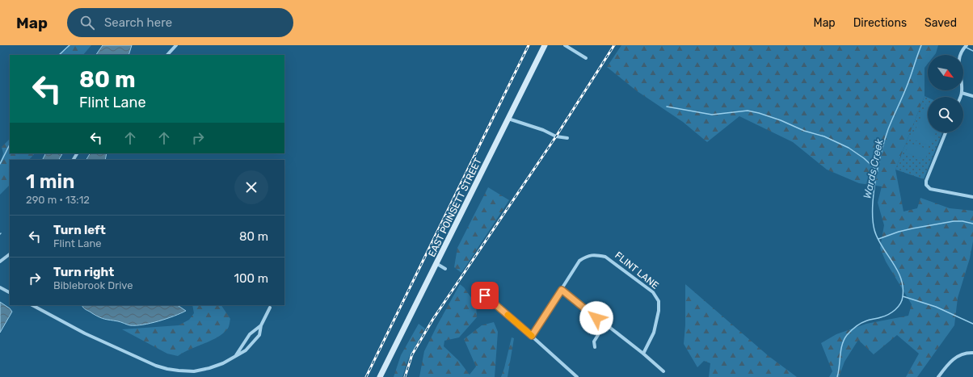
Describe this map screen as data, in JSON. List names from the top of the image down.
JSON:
{
  "streets": {
    "main road": ["EAST POINSETT STREET"],
    "street": ["FLINT LANE"]
  },
  "water": ["Wards Creek"],
  "north": "bottom right",
  "page": {
    "header": "Map",
    "search": "Search here",
    "nav": ["Map", "Directions", "Saved"],
    "turn": ["80 m", "Flint Lane"],
    "heading": ["1 min", "290 m · 13:12"],
    "list": [
      {
        "name": "Turn left",
        "note": "Flint Lane",
        "value": "80 m"
      },
      {
        "name": "Turn right",
        "note": "Biblebrook Drive",
        "value": "100 m"
      }
    ]
  }
}
